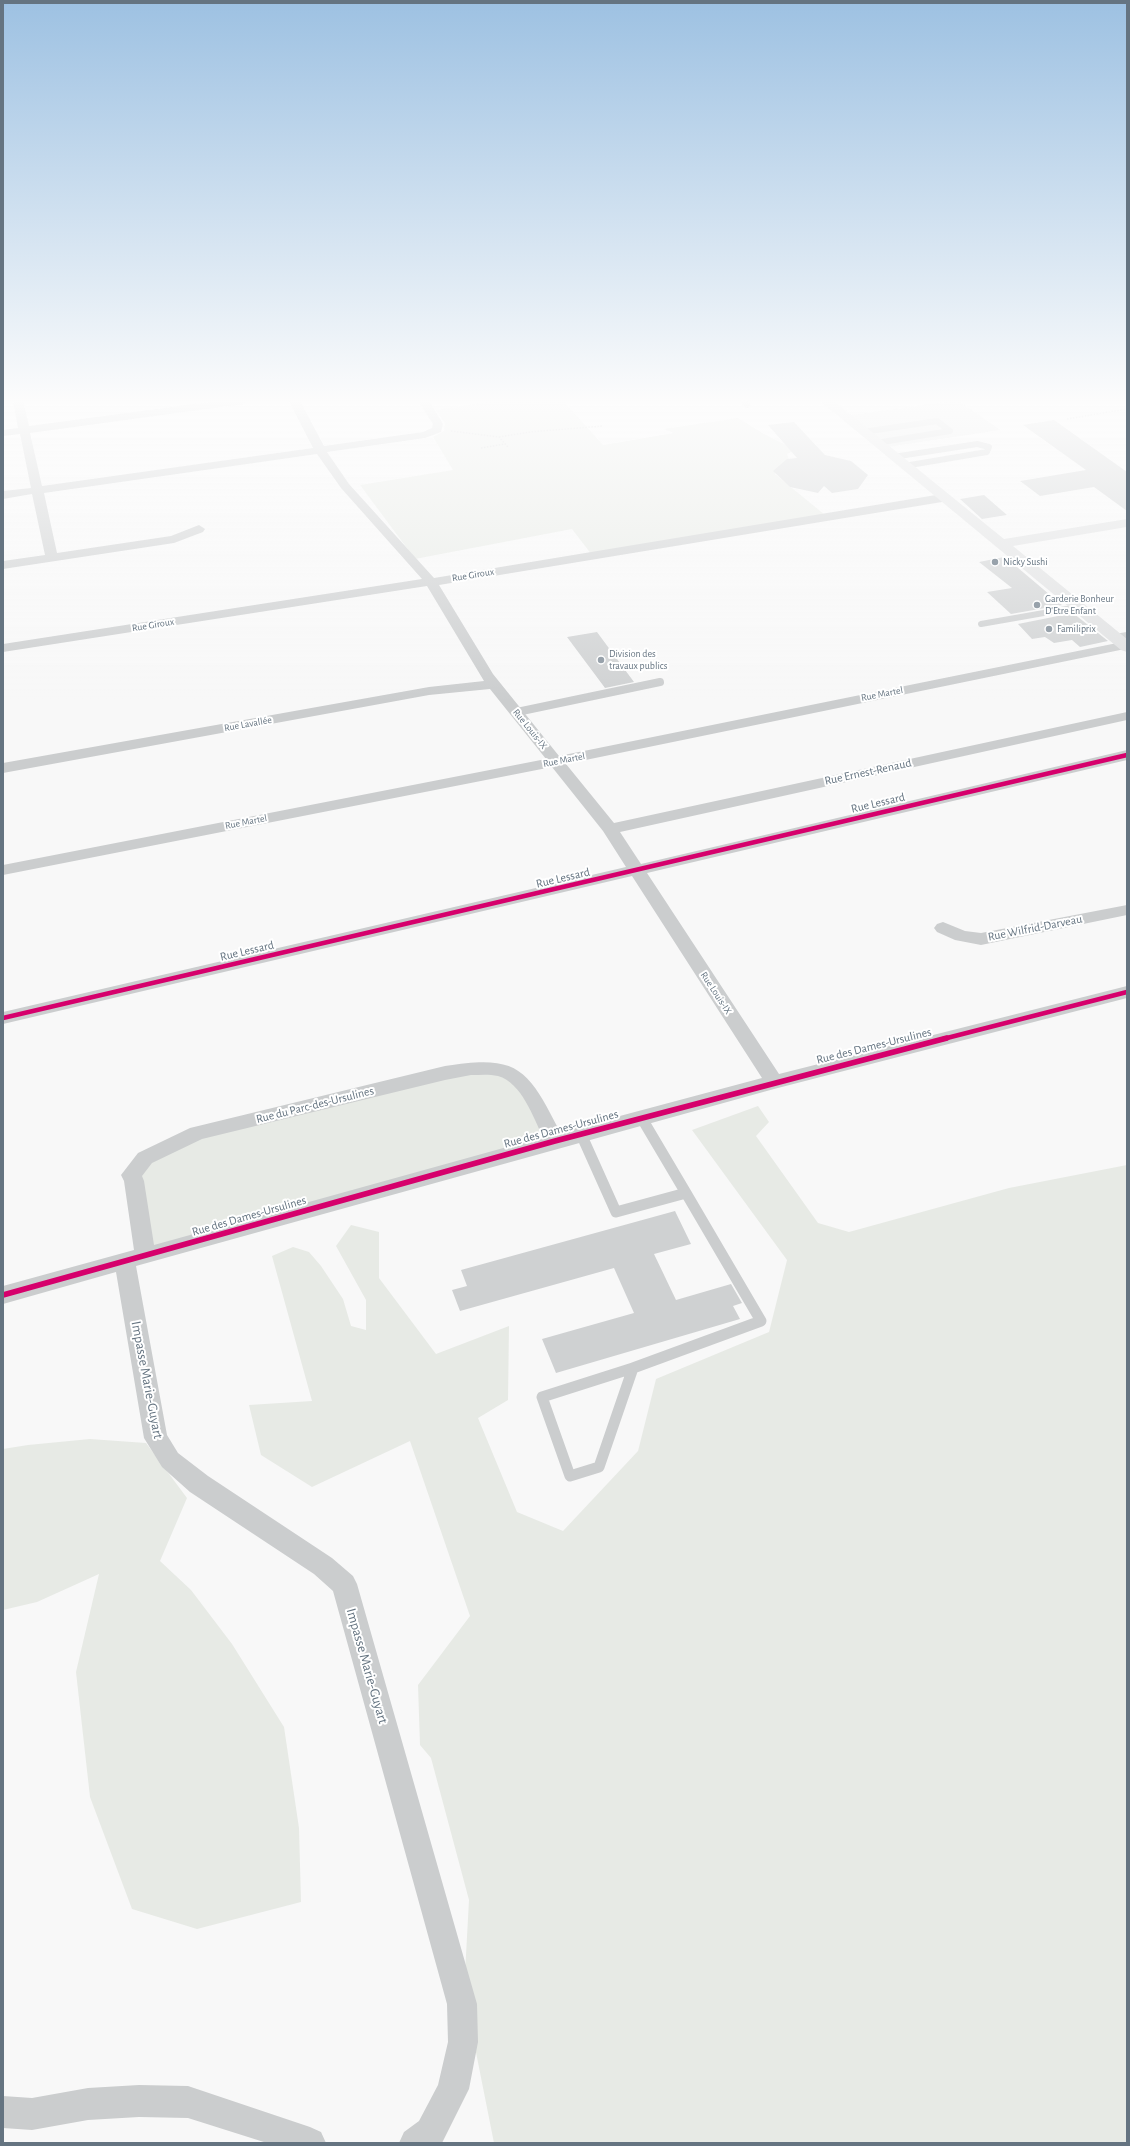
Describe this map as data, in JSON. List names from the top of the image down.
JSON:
{
  "streets": {
    "street": [
      "Rue Giroux",
      "Rue Martel",
      "Rue Lavallée",
      "Rue Louis-IX",
      "Rue Ernest-Renaud",
      "Rue Lessard",
      "Rue Wilfrid-Darveau",
      "Rue des Dames-Ursulines",
      "Rue du Parc-des-Ursulines",
      "Impasse Marie-Guyart"
    ]
  },
  "crossings": [
    ["Rue Giroux", "Rue Louis-IX"],
    ["Rue Martel", "Rue Louis-IX"],
    ["Rue Lavallée", "Rue Louis-IX"],
    ["Rue Louis-IX", "Rue Ernest-Renaud"],
    ["Rue Louis-IX", "Rue Lessard"],
    ["Rue Louis-IX", "Rue des Dames-Ursulines"],
    ["Rue des Dames-Ursulines", "Rue du Parc-des-Ursulines"],
    ["Rue des Dames-Ursulines", "Impasse Marie-Guyart"],
    ["Rue du Parc-des-Ursulines", "Impasse Marie-Guyart"]
  ],
  "places": [
    "Nicky Sushi",
    "Garderie Bonheur D'Etre Enfant",
    "Familiprix",
    "Division des travaux publics"
  ]
}
